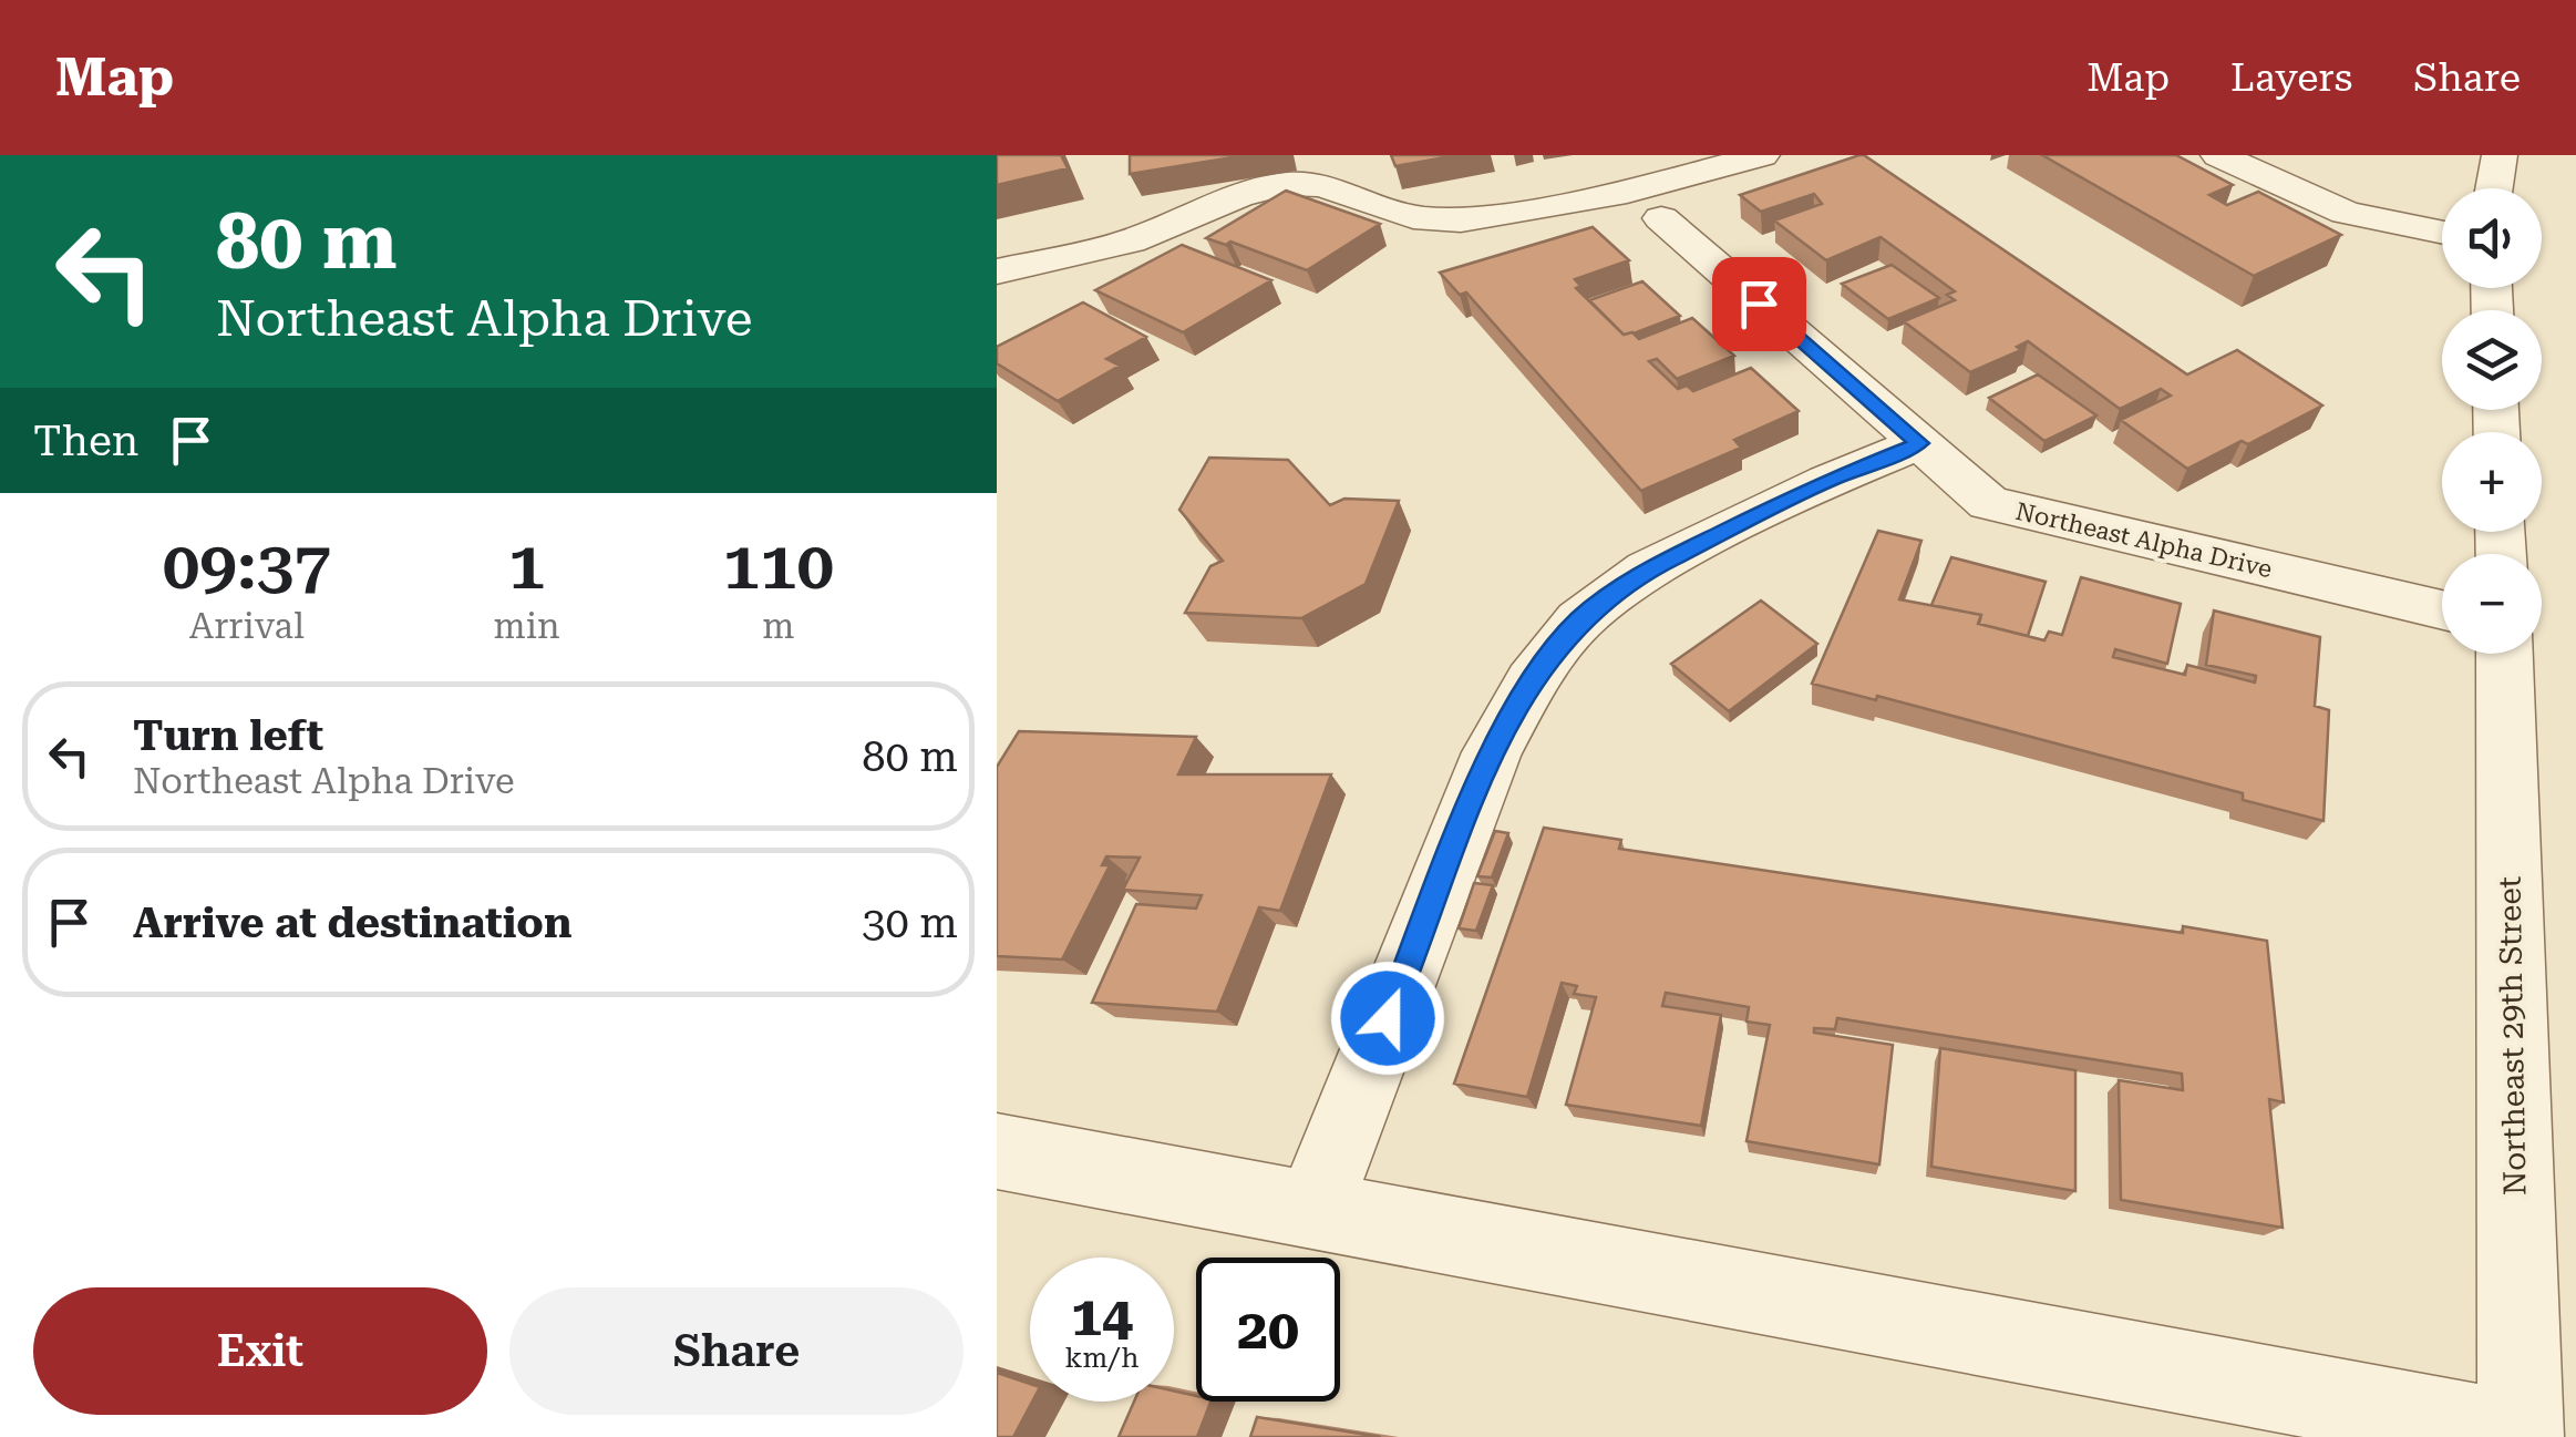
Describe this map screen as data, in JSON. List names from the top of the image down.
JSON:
{
  "streets": {
    "street": ["Northeast Alpha Drive", "Northeast 29th Street"]
  },
  "page": {
    "header": "Map",
    "nav": ["Map", "Layers", "Share"],
    "turn": ["80 m", "Northeast Alpha Drive"],
    "map_buttons": ["+", "−"],
    "then": "Then",
    "eta": [
      "09:37",
      "Arrival",
      "1",
      "min",
      "110",
      "m"
    ],
    "list": [
      {
        "name": "Turn left",
        "note": "Northeast Alpha Drive",
        "value": "80 m"
      },
      {
        "name": "Arrive at destination",
        "value": "30 m"
      }
    ],
    "speed": "14 km/h",
    "limit": "20",
    "buttons": ["Exit", "Share"]
  }
}
